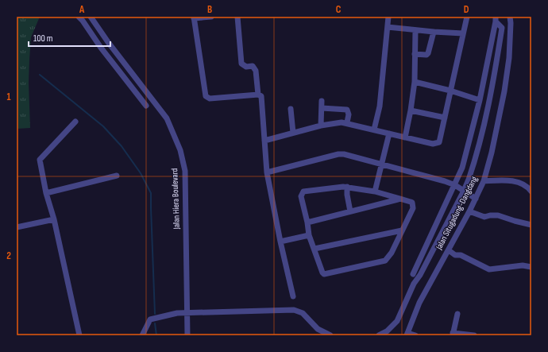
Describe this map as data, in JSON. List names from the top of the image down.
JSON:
{
  "streets": {
    "street": ["Jalan Hiera Boulevard", "Jalan Situgadung-Dangdang"]
  },
  "scale_bar": "100 m",
  "grid": {
    "columns": [
      "A",
      "B",
      "C",
      "D"
    ],
    "rows": ["1", "2"]
  }
}
